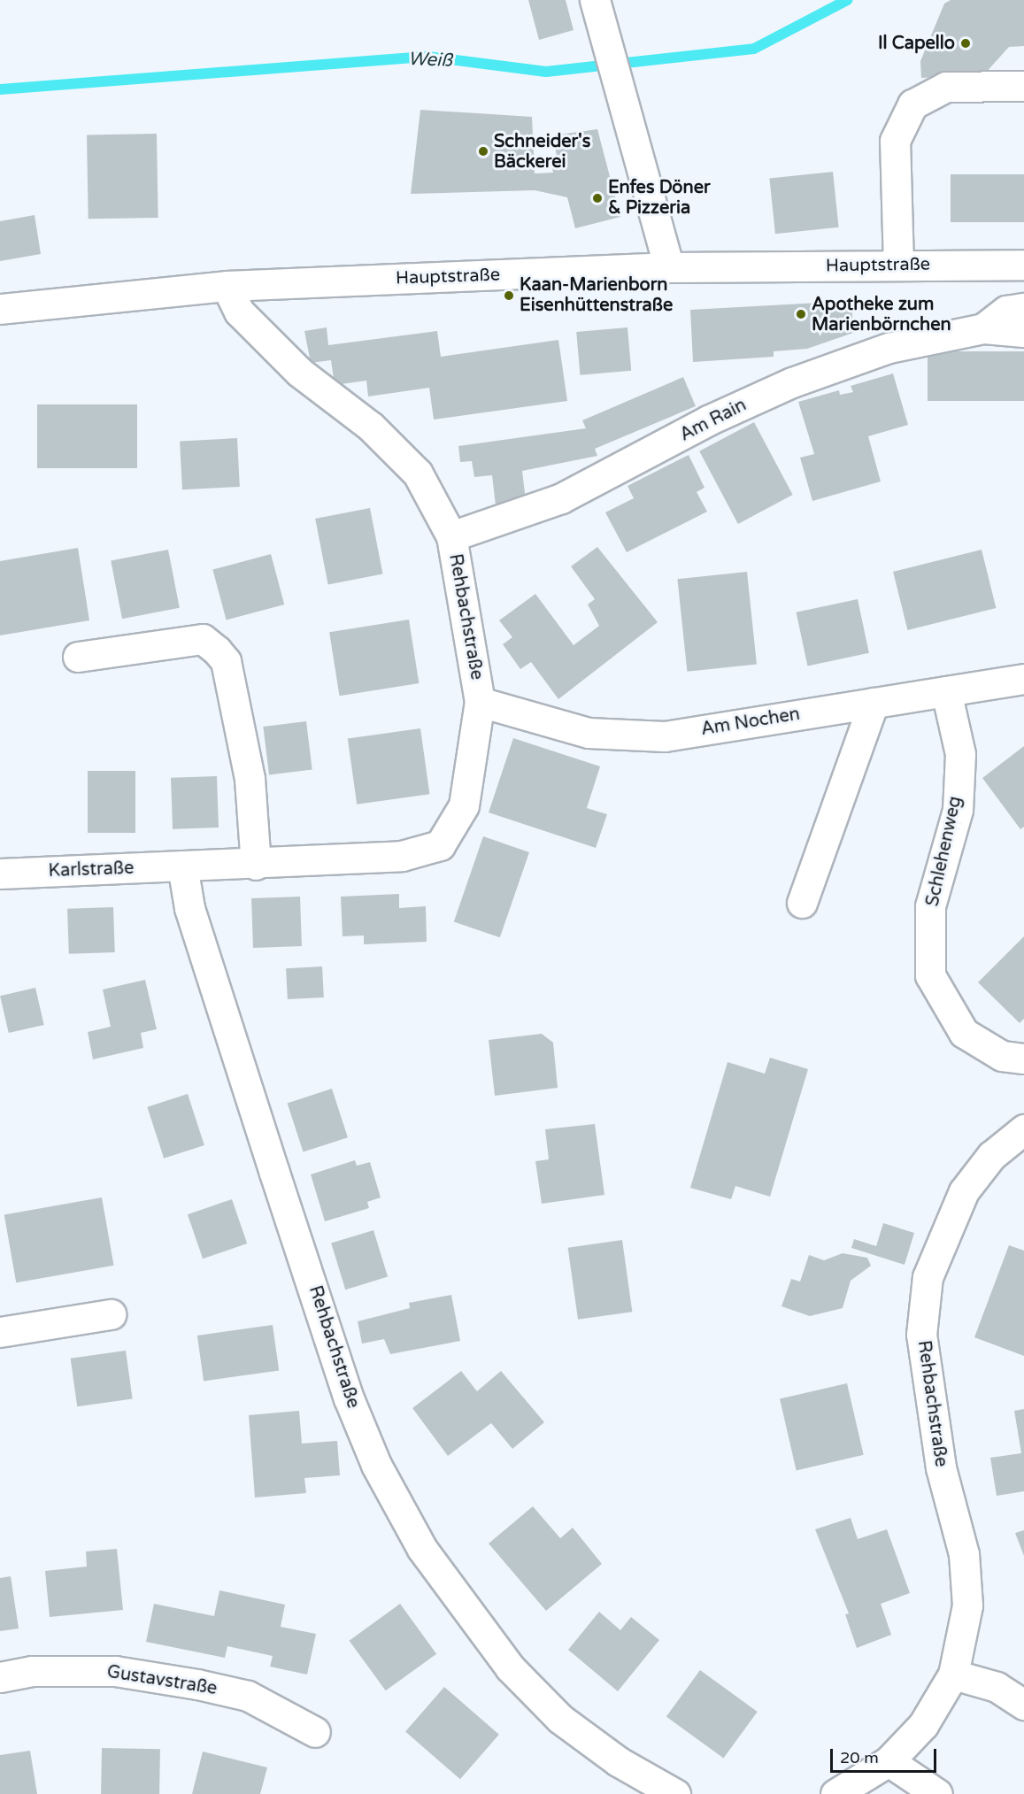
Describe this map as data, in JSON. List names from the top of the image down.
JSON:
{
  "streets": {
    "street": [
      "Hauptstraße",
      "Am Rain",
      "Rehbachstraße",
      "Am Nochen",
      "Schlehenweg",
      "Karlstraße",
      "Gustavstraße"
    ]
  },
  "crossings": [
    ["Hauptstraße", "Rehbachstraße"],
    ["Am Rain", "Rehbachstraße"],
    ["Rehbachstraße", "Am Nochen"],
    ["Rehbachstraße", "Karlstraße"],
    ["Am Nochen", "Schlehenweg"]
  ],
  "water": ["Weiß"],
  "places": [
    "Il Capello",
    "Schneider's Bäckerei",
    "Enfes Döner & Pizzeria",
    "Kaan-Marienborn Eisenhüttenstraße",
    "Apotheke zum Marienbörnchen"
  ],
  "scale_bar": "20 m"
}
